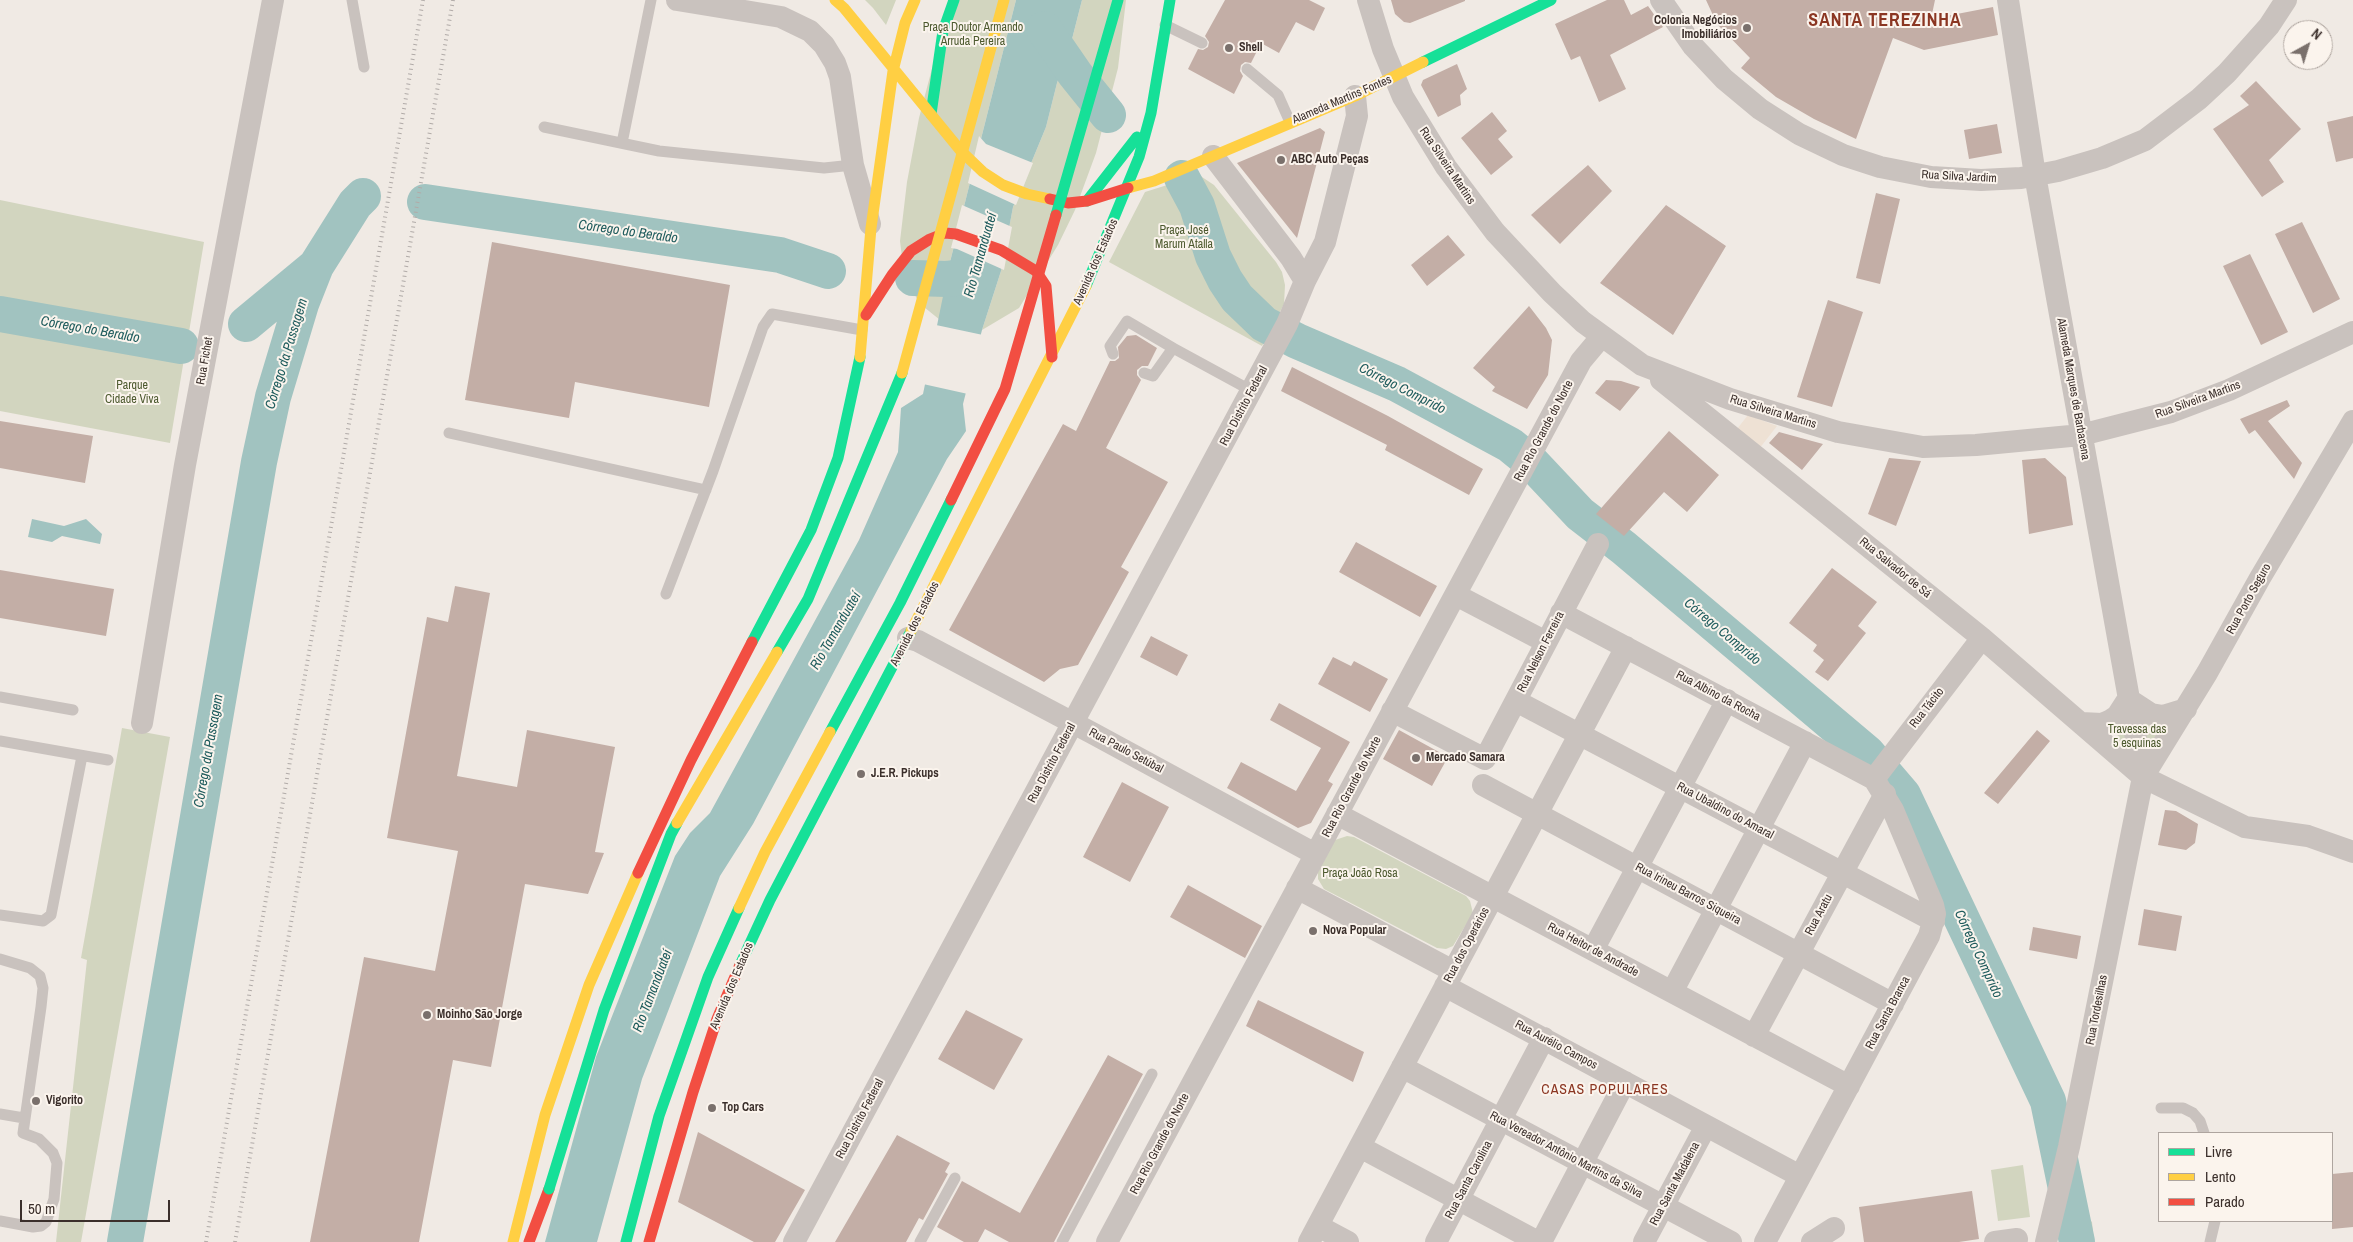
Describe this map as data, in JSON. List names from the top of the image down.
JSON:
{
  "streets": {
    "main road": ["Alameda Martins Fontes", "Avenida dos Estados"],
    "street": [
      "Rua Silveira Martins",
      "Rua Silva Jardim",
      "Rua Fichet",
      "Alameda Marques de Barbacena",
      "Rua Distrito Federal",
      "Rua Rio Grande do Norte",
      "Rua Salvador de Sá",
      "Rua Porto Seguro",
      "Rua Nelson Ferreira",
      "Rua Albino da Rocha",
      "Rua Tácito",
      "Rua Paulo Setúbal",
      "Rua Ubaldino do Amaral",
      "Rua Irineu Barros Siqueira",
      "Rua Aratu",
      "Rua dos Operários",
      "Rua Heitor de Andrade",
      "Rua Tordesilhas",
      "Rua Santa Branca",
      "Rua Aurélio Campos",
      "Rua Vereador Antônio Martins da Silva",
      "Rua Santa Carolina",
      "Rua Santa Madalena"
    ]
  },
  "crossings": [
    ["Alameda Martins Fontes", "Rua Silveira Martins"],
    ["Alameda Martins Fontes", "Avenida dos Estados"],
    ["Alameda Martins Fontes", "Rua Distrito Federal"],
    ["Rua Silveira Martins", "Alameda Marques de Barbacena"],
    ["Rua Silveira Martins", "Rua Rio Grande do Norte"],
    ["Rua Silveira Martins", "Rua Salvador de Sá"],
    ["Rua Silva Jardim", "Alameda Marques de Barbacena"],
    ["Avenida dos Estados", "Rua Paulo Setúbal"],
    ["Alameda Marques de Barbacena", "Rua Salvador de Sá"],
    ["Alameda Marques de Barbacena", "Rua Porto Seguro"],
    ["Alameda Marques de Barbacena", "Rua Tordesilhas"],
    ["Rua Distrito Federal", "Rua Paulo Setúbal"],
    ["Rua Rio Grande do Norte", "Rua Nelson Ferreira"],
    ["Rua Rio Grande do Norte", "Rua Paulo Setúbal"],
    ["Rua Rio Grande do Norte", "Rua Heitor de Andrade"],
    ["Rua Salvador de Sá", "Rua Porto Seguro"],
    ["Rua Salvador de Sá", "Rua Tácito"],
    ["Rua Salvador de Sá", "Rua Tordesilhas"],
    ["Rua Porto Seguro", "Rua Tordesilhas"],
    ["Rua Nelson Ferreira", "Rua Albino da Rocha"],
    ["Rua Nelson Ferreira", "Rua Ubaldino do Amaral"],
    ["Rua Albino da Rocha", "Rua Tácito"],
    ["Rua Albino da Rocha", "Rua Aratu"],
    ["Rua Albino da Rocha", "Rua dos Operários"],
    ["Rua Tácito", "Rua Aratu"],
    ["Rua Ubaldino do Amaral", "Rua Aratu"],
    ["Rua Ubaldino do Amaral", "Rua dos Operários"],
    ["Rua Ubaldino do Amaral", "Rua Santa Branca"],
    ["Rua Irineu Barros Siqueira", "Rua Aratu"],
    ["Rua Irineu Barros Siqueira", "Rua dos Operários"],
    ["Rua Irineu Barros Siqueira", "Rua Santa Branca"],
    ["Rua Aratu", "Rua Heitor de Andrade"],
    ["Rua dos Operários", "Rua Heitor de Andrade"],
    ["Rua dos Operários", "Rua Aurélio Campos"],
    ["Rua dos Operários", "Rua Vereador Antônio Martins da Silva"],
    ["Rua Heitor de Andrade", "Rua Santa Branca"],
    ["Rua Santa Branca", "Rua Aurélio Campos"],
    ["Rua Aurélio Campos", "Rua Santa Carolina"],
    ["Rua Aurélio Campos", "Rua Santa Madalena"],
    ["Rua Vereador Antônio Martins da Silva", "Rua Santa Carolina"],
    ["Rua Vereador Antônio Martins da Silva", "Rua Santa Madalena"]
  ],
  "districts": ["SANTA TEREZINHA", "CASAS POPULARES"],
  "water": [
    "Córrego do Beraldo",
    "Rio Tamanduateí",
    "Córrego da Passagem",
    "Córrego Comprido"
  ],
  "parks": [
    "Praça Doutor Armando Arruda Pereira",
    "Praça José Marum Atalla",
    "Parque Cidade Viva",
    "Travessa das 5 esquinas",
    "Praça João Rosa"
  ],
  "places": [
    "Colonia Negócios Imobiliários",
    "Shell",
    "ABC Auto Peças",
    "Mercado Samara",
    "J.E.R. Pickups",
    "Nova Popular",
    "Moinho São Jorge",
    "Vigorito",
    "Top Cars"
  ],
  "legend": ["Livre", "Lento", "Parado"],
  "scale_bar": "50 m",
  "north": "top right"
}
